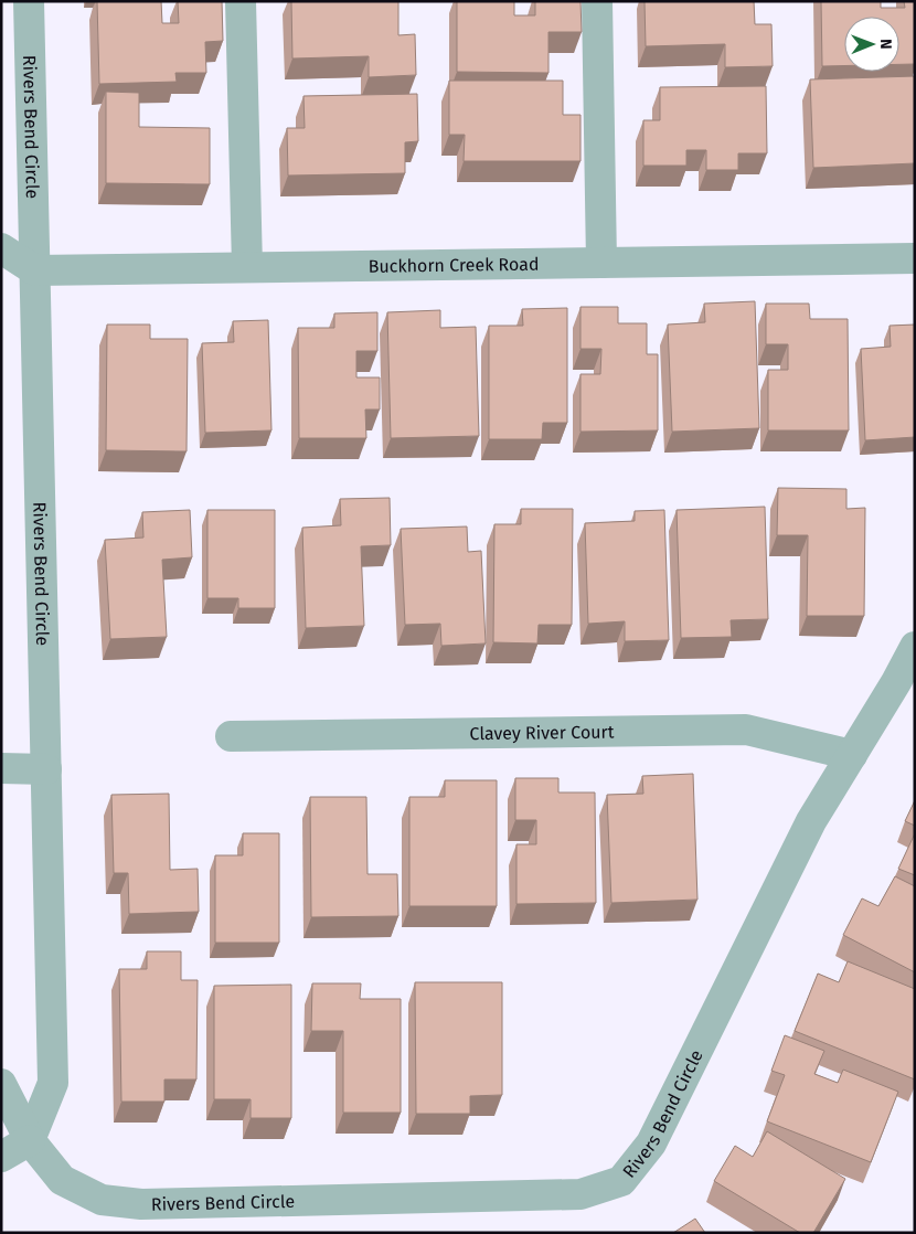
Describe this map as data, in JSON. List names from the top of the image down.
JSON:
{
  "streets": {
    "street": ["Rivers Bend Circle", "Buckhorn Creek Road", "Clavey River Court"]
  },
  "crossings": [
    ["Rivers Bend Circle", "Buckhorn Creek Road"],
    ["Rivers Bend Circle", "Clavey River Court"]
  ],
  "north": "right"
}
